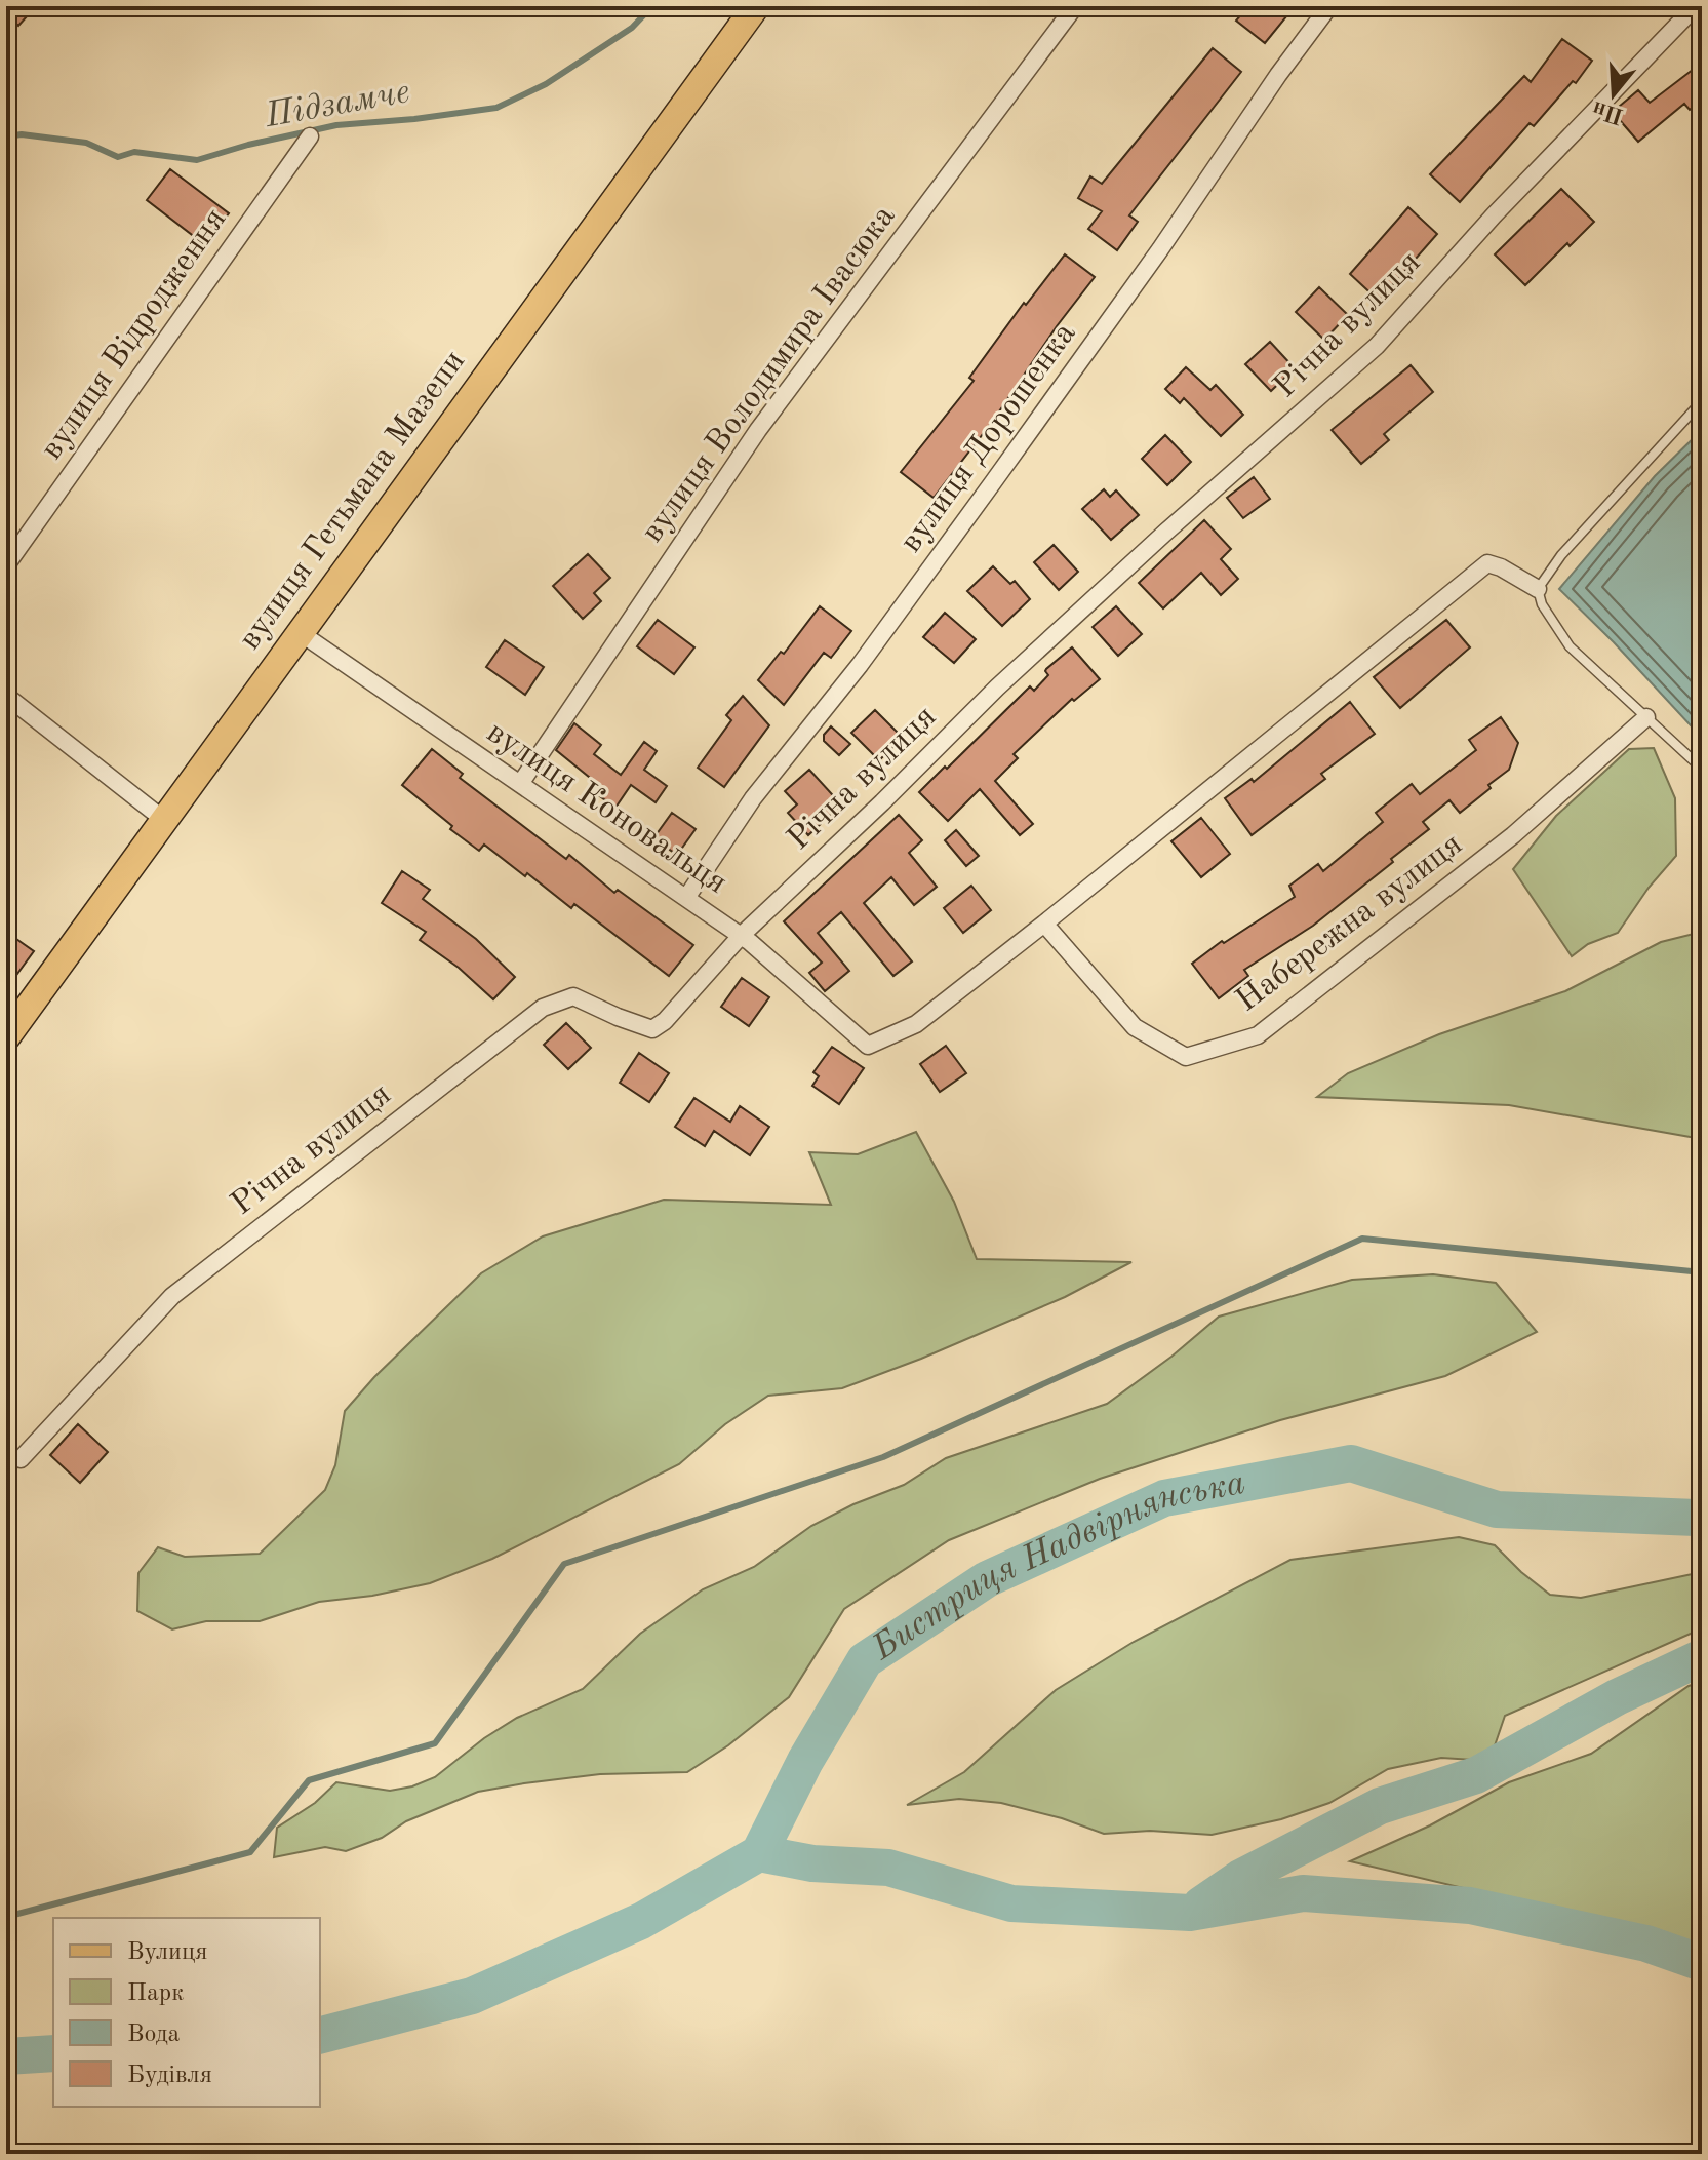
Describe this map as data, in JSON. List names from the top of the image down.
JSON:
{
  "streets": {
    "main road": ["вулиця Гетьмана Мазепи"],
    "street": [
      "Річна вулиця",
      "вулиця Відродження",
      "вулиця Володимира Івасюка",
      "вулиця Дорошенка",
      "вулиця Коновальця",
      "Набережна вулиця"
    ]
  },
  "crossings": [
    ["Річна вулиця", "вулиця Коновальця"],
    ["вулиця Володимира Івасюка", "вулиця Коновальця"],
    ["вулиця Дорошенка", "вулиця Коновальця"],
    ["вулиця Гетьмана Мазепи", "вулиця Коновальця"],
    ["вулиця Коновальця", "Набережна вулиця"]
  ],
  "water": ["Підзамче", "Бистриця Надвірнянська"],
  "legend": [
    "Вулиця",
    "Парк",
    "Вода",
    "Будівля"
  ],
  "north": "bottom"
}
